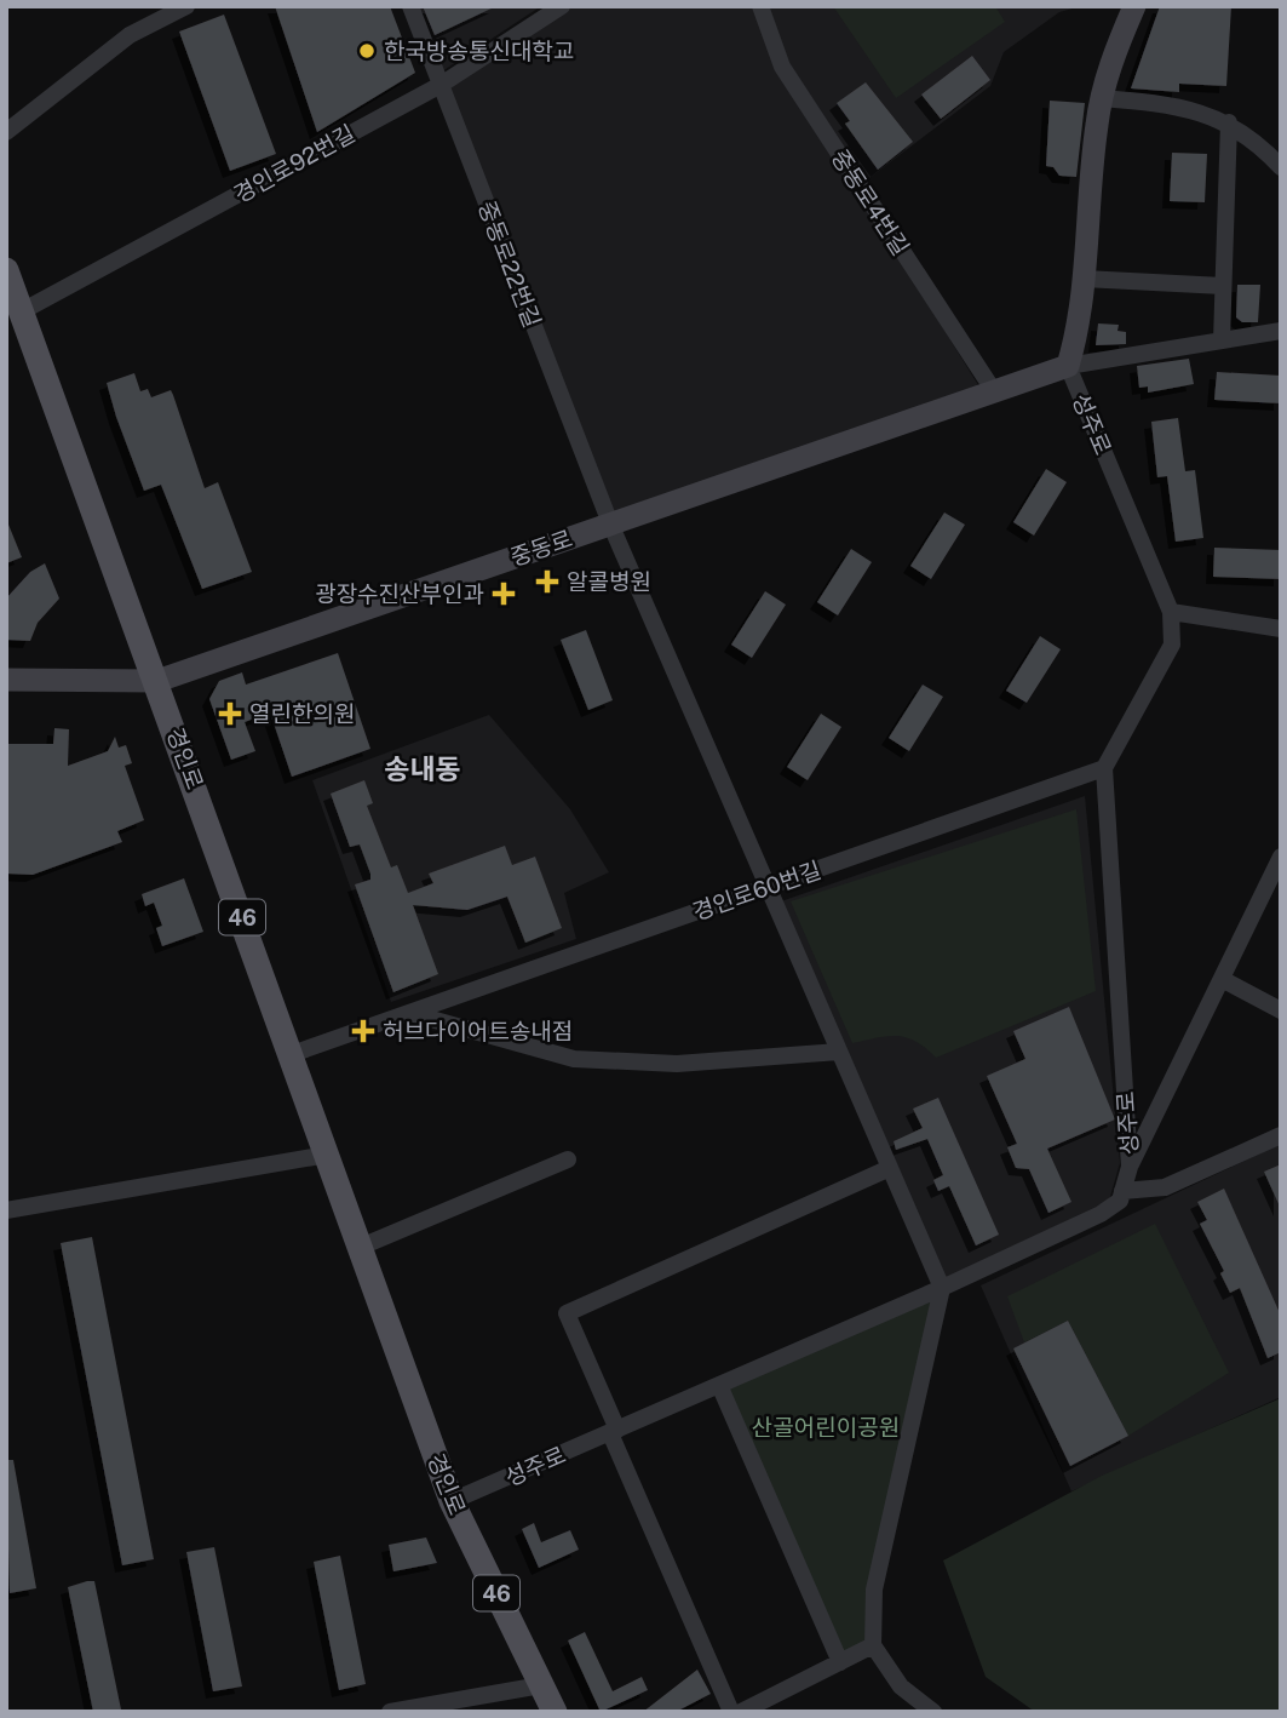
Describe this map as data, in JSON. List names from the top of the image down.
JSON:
{
  "streets": {
    "main road": ["경인로", "46"],
    "street": [
      "경인로92번길",
      "중동로4번길",
      "중동로22번길",
      "성주로",
      "중동로",
      "경인로60번길"
    ]
  },
  "crossings": [
    ["경인로92번길", "중동로22번길"],
    ["경인로92번길", "경인로"],
    ["중동로4번길", "중동로"],
    ["중동로22번길", "성주로"],
    ["중동로22번길", "중동로"],
    ["중동로22번길", "경인로60번길"],
    ["성주로", "중동로"],
    ["성주로", "경인로"],
    ["성주로", "경인로60번길"],
    ["중동로", "경인로"],
    ["경인로", "경인로60번길"]
  ],
  "districts": ["송내동"],
  "parks": ["산골어린이공원"],
  "places": {
    "other": ["한국방송통신대학교"],
    "health": [
      "알콜병원",
      "광장수진산부인과",
      "열린한의원",
      "허브다이어트송내점"
    ]
  }
}
